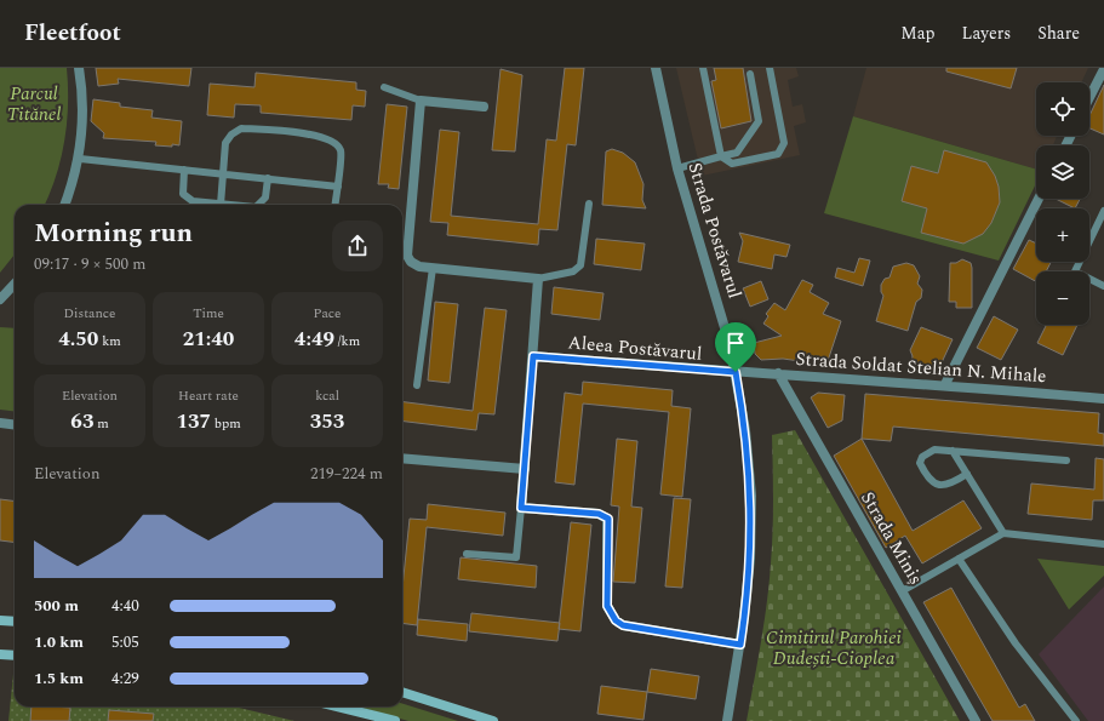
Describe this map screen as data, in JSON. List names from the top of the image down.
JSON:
{
  "streets": {
    "street": [
      "Strada Postăvarul",
      "Aleea Postăvarul",
      "Strada Soldat Stelian N. Mihale",
      "Strada Miniș"
    ]
  },
  "crossings": [
    ["Strada Postăvarul", "Aleea Postăvarul"],
    ["Strada Postăvarul", "Strada Soldat Stelian N. Mihale"],
    ["Aleea Postăvarul", "Strada Soldat Stelian N. Mihale"],
    ["Strada Soldat Stelian N. Mihale", "Strada Miniș"]
  ],
  "parks": ["Parcul Titănel", "Cimitirul Parohiei Dudești-Cioplea"],
  "page": {
    "header": "Fleetfoot",
    "nav": ["Map", "Layers", "Share"],
    "map_buttons": ["+", "−"],
    "heading": ["Morning run", "09:17 · 9 × 500 m"],
    "stats": [
      ["Distance", "4.50 km"],
      ["Time", "21:40"],
      ["Pace", "4:49 /km"],
      ["Elevation", "63 m"],
      ["Heart rate", "137 bpm"],
      ["kcal", "353"]
    ],
    "chart": ["Elevation", "219–224 m"],
    "list": [
      {
        "name": "500 m",
        "note": "4:40"
      },
      {
        "name": "1.0 km",
        "note": "5:05"
      },
      {
        "name": "1.5 km",
        "note": "4:29"
      }
    ]
  }
}
